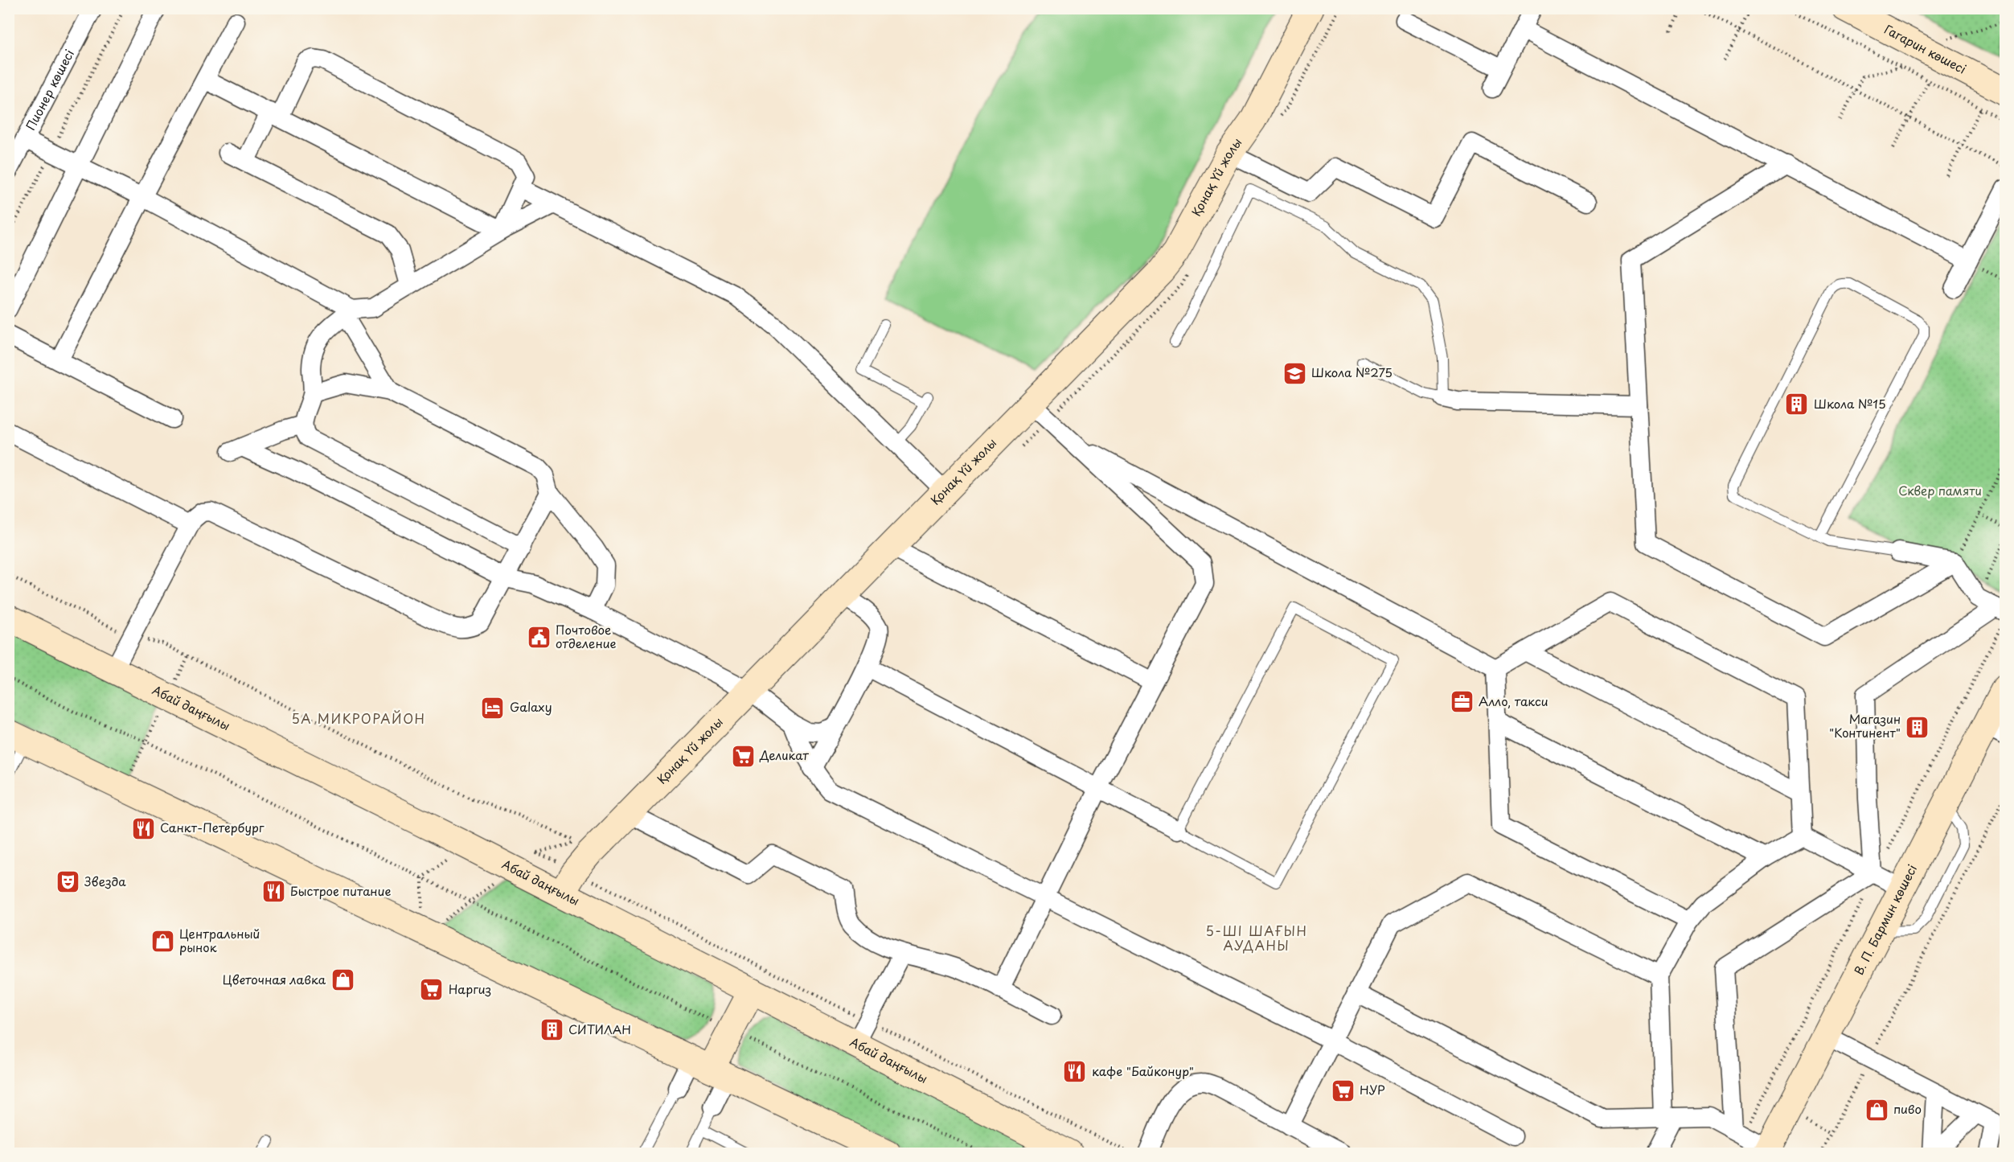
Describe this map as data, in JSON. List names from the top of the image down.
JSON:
{
  "streets": {
    "main road": [
      "Гагарин көшесі",
      "Қонақ Үй жолы",
      "Абай даңғылы",
      "В. П. Бармин көшесі"
    ],
    "street": ["Пионер көшесі"]
  },
  "crossings": [
    ["Қонақ Үй жолы", "Абай даңғылы"]
  ],
  "districts": ["5А МИКРОРАЙОН", "5-ШІ ШАҒЫН АУДАНЫ"],
  "parks": ["Сквер памяти"],
  "places": {
    "school or university": ["Школа №275"],
    "building": ["Школа №15", "Магазин \"Континент\"", "СИТИЛАН"],
    "public building": ["Почтовое отделение"],
    "office": ["Алло, такси"],
    "hotel": ["Galaxy"],
    "supermarket": ["Деликат", "Наргиз", "НУР"],
    "restaurant": ["Санкт-Петербург", "Быстрое питание", "кафе \"Байконур\""],
    "theatre": ["Звезда"],
    "shop": ["Центральный рынок", "Цветочная лавка", "пиво"]
  }
}
